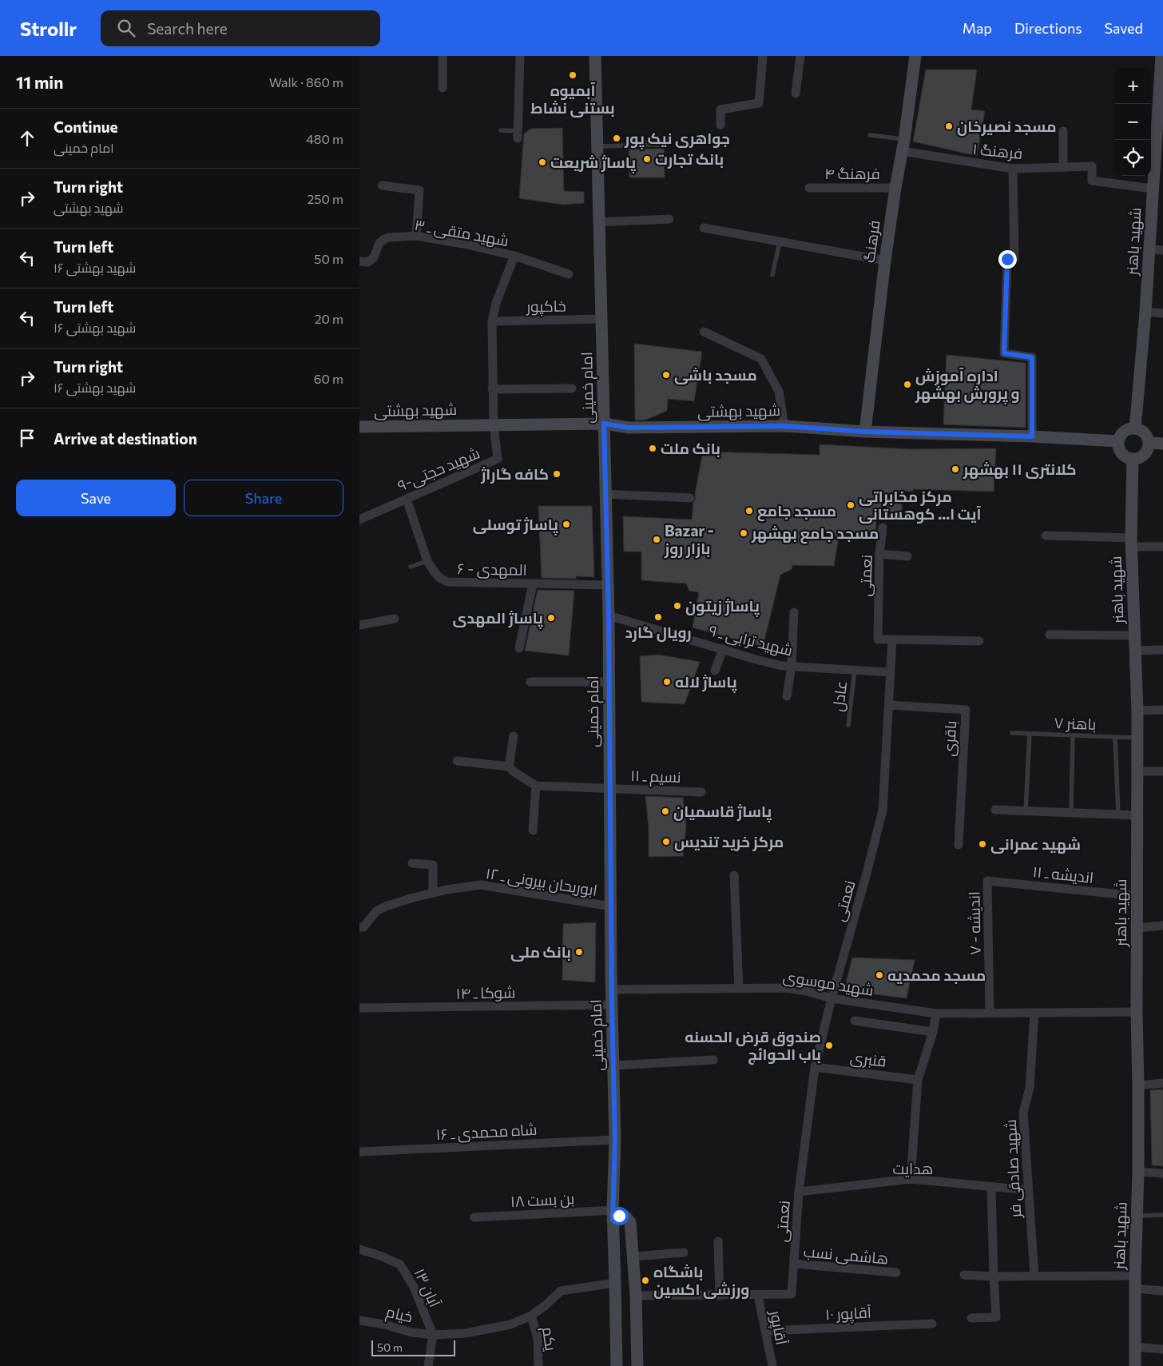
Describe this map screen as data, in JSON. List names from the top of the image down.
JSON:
{
  "streets": {
    "main road": [
      "فرهنگ",
      "شهید باهنر",
      "امام خمینی",
      "شهید بهشتی"
    ],
    "street": [
      "فرهنگ ۱",
      "فرهنگ ۴",
      "شهید متقی ـ ۳",
      "خاکپور",
      "شهید حجتی-۹",
      "المهدی - ۶",
      "نعمتی",
      "شهید ترابی ـ ۹",
      "باقری",
      "نسیم ـ ۱۱",
      "اندیشه ـ ۱۱",
      "ابوریحان بیرونی ـ ۱۲",
      "اندیشه - ۷",
      "شهید موسوی",
      "شوکا ـ ۱۴",
      "قنبری",
      "شاه محمدی ـ ۱۶",
      "هدایت",
      "شهید صادقی فر",
      "بن بست ۱۸",
      "هاشمی نسب",
      "۱۳ آبان",
      "آقاپور ۱۰",
      "خیام",
      "آقاپور",
      "یکم"
    ],
    "lane": ["عادل", "باهنر ۷"]
  },
  "crossings": [
    ["فرهنگ ۱", "فرهنگ"],
    ["فرهنگ ۱", "شهید باهنر"],
    ["فرهنگ ۴", "فرهنگ"],
    ["فرهنگ", "شهید بهشتی"],
    ["شهید باهنر", "شهید بهشتی"],
    ["شهید باهنر", "باهنر ۷"],
    ["شهید باهنر", "اندیشه ـ ۱۱"],
    ["شهید باهنر", "شهید موسوی"],
    ["خاکپور", "امام خمینی"],
    ["امام خمینی", "شهید بهشتی"],
    ["امام خمینی", "المهدی - ۶"],
    ["امام خمینی", "شهید ترابی ـ ۹"],
    ["امام خمینی", "نسیم ـ ۱۱"],
    ["امام خمینی", "ابوریحان بیرونی ـ ۱۲"],
    ["امام خمینی", "شهید موسوی"],
    ["امام خمینی", "شوکا ـ ۱۴"],
    ["امام خمینی", "شاه محمدی ـ ۱۶"],
    ["امام خمینی", "بن بست ۱۸"],
    ["امام خمینی", "خیام"],
    ["شهید بهشتی", "شهید حجتی-۹"],
    ["شهید حجتی-۹", "المهدی - ۶"],
    ["نعمتی", "شهید ترابی ـ ۹"],
    ["نعمتی", "باقری"],
    ["نعمتی", "شهید موسوی"],
    ["نعمتی", "قنبری"],
    ["نعمتی", "هدایت"],
    ["نعمتی", "هاشمی نسب"],
    ["نعمتی", "آقاپور"],
    ["شهید ترابی ـ ۹", "عادل"],
    ["اندیشه ـ ۱۱", "اندیشه - ۷"],
    ["اندیشه - ۷", "شهید موسوی"],
    ["شهید موسوی", "شهید صادقی فر"],
    ["هدایت", "شهید صادقی فر"],
    ["۱۳ آبان", "خیام"],
    ["آقاپور ۱۰", "آقاپور"],
    ["خیام", "یکم"]
  ],
  "places": [
    "آبمیوه بستنی نشاط",
    "مسجد نصیرخان",
    "جواهری نیک پور",
    "بانک تجارت",
    "پاساژ شریعت",
    "مسجد باشی",
    "اداره آموزش و پرورش بهشهر",
    "بانک ملت",
    "کلانتری ۱۱ بهشهر",
    "کافه گاراژ",
    "مرکز مخابراتی آیت ا... کوهستانی",
    "مسجد جامع",
    "پاساژ توسلی",
    "مسجد جامع بهشهر",
    "Bazar - بازار روز",
    "پاساژ زیتون",
    "رویال گارد",
    "پاساژ المهدی",
    "پاساژ لاله",
    "پاساژ قاسمیان",
    "مرکز خرید تندیس",
    "شهید عمرانی",
    "بانک ملی",
    "مسجد محمدیه",
    "صندوق قرض الحسنه باب الحوائج",
    "باشگاه ورزشی اکسین"
  ],
  "scale_bar": "50 m",
  "page": {
    "header": "Strollr",
    "search": "Search here",
    "nav": ["Map", "Directions", "Saved"],
    "heading": ["11 min", "Walk · 860 m"],
    "map_buttons": ["+", "−"],
    "list": [
      ["Continue", "امام خمینی", "480 m"],
      ["Turn right", "شهید بهشتی", "250 m"],
      ["Turn left", "شهید بهشتی ۱۶", "50 m"],
      ["Turn left", "شهید بهشتی ۱۶", "20 m"],
      ["Turn right", "شهید بهشتی ۱۶", "60 m"],
      "Arrive at destination"
    ],
    "buttons": ["Save", "Share"],
    "scale": "50 m"
  }
}
